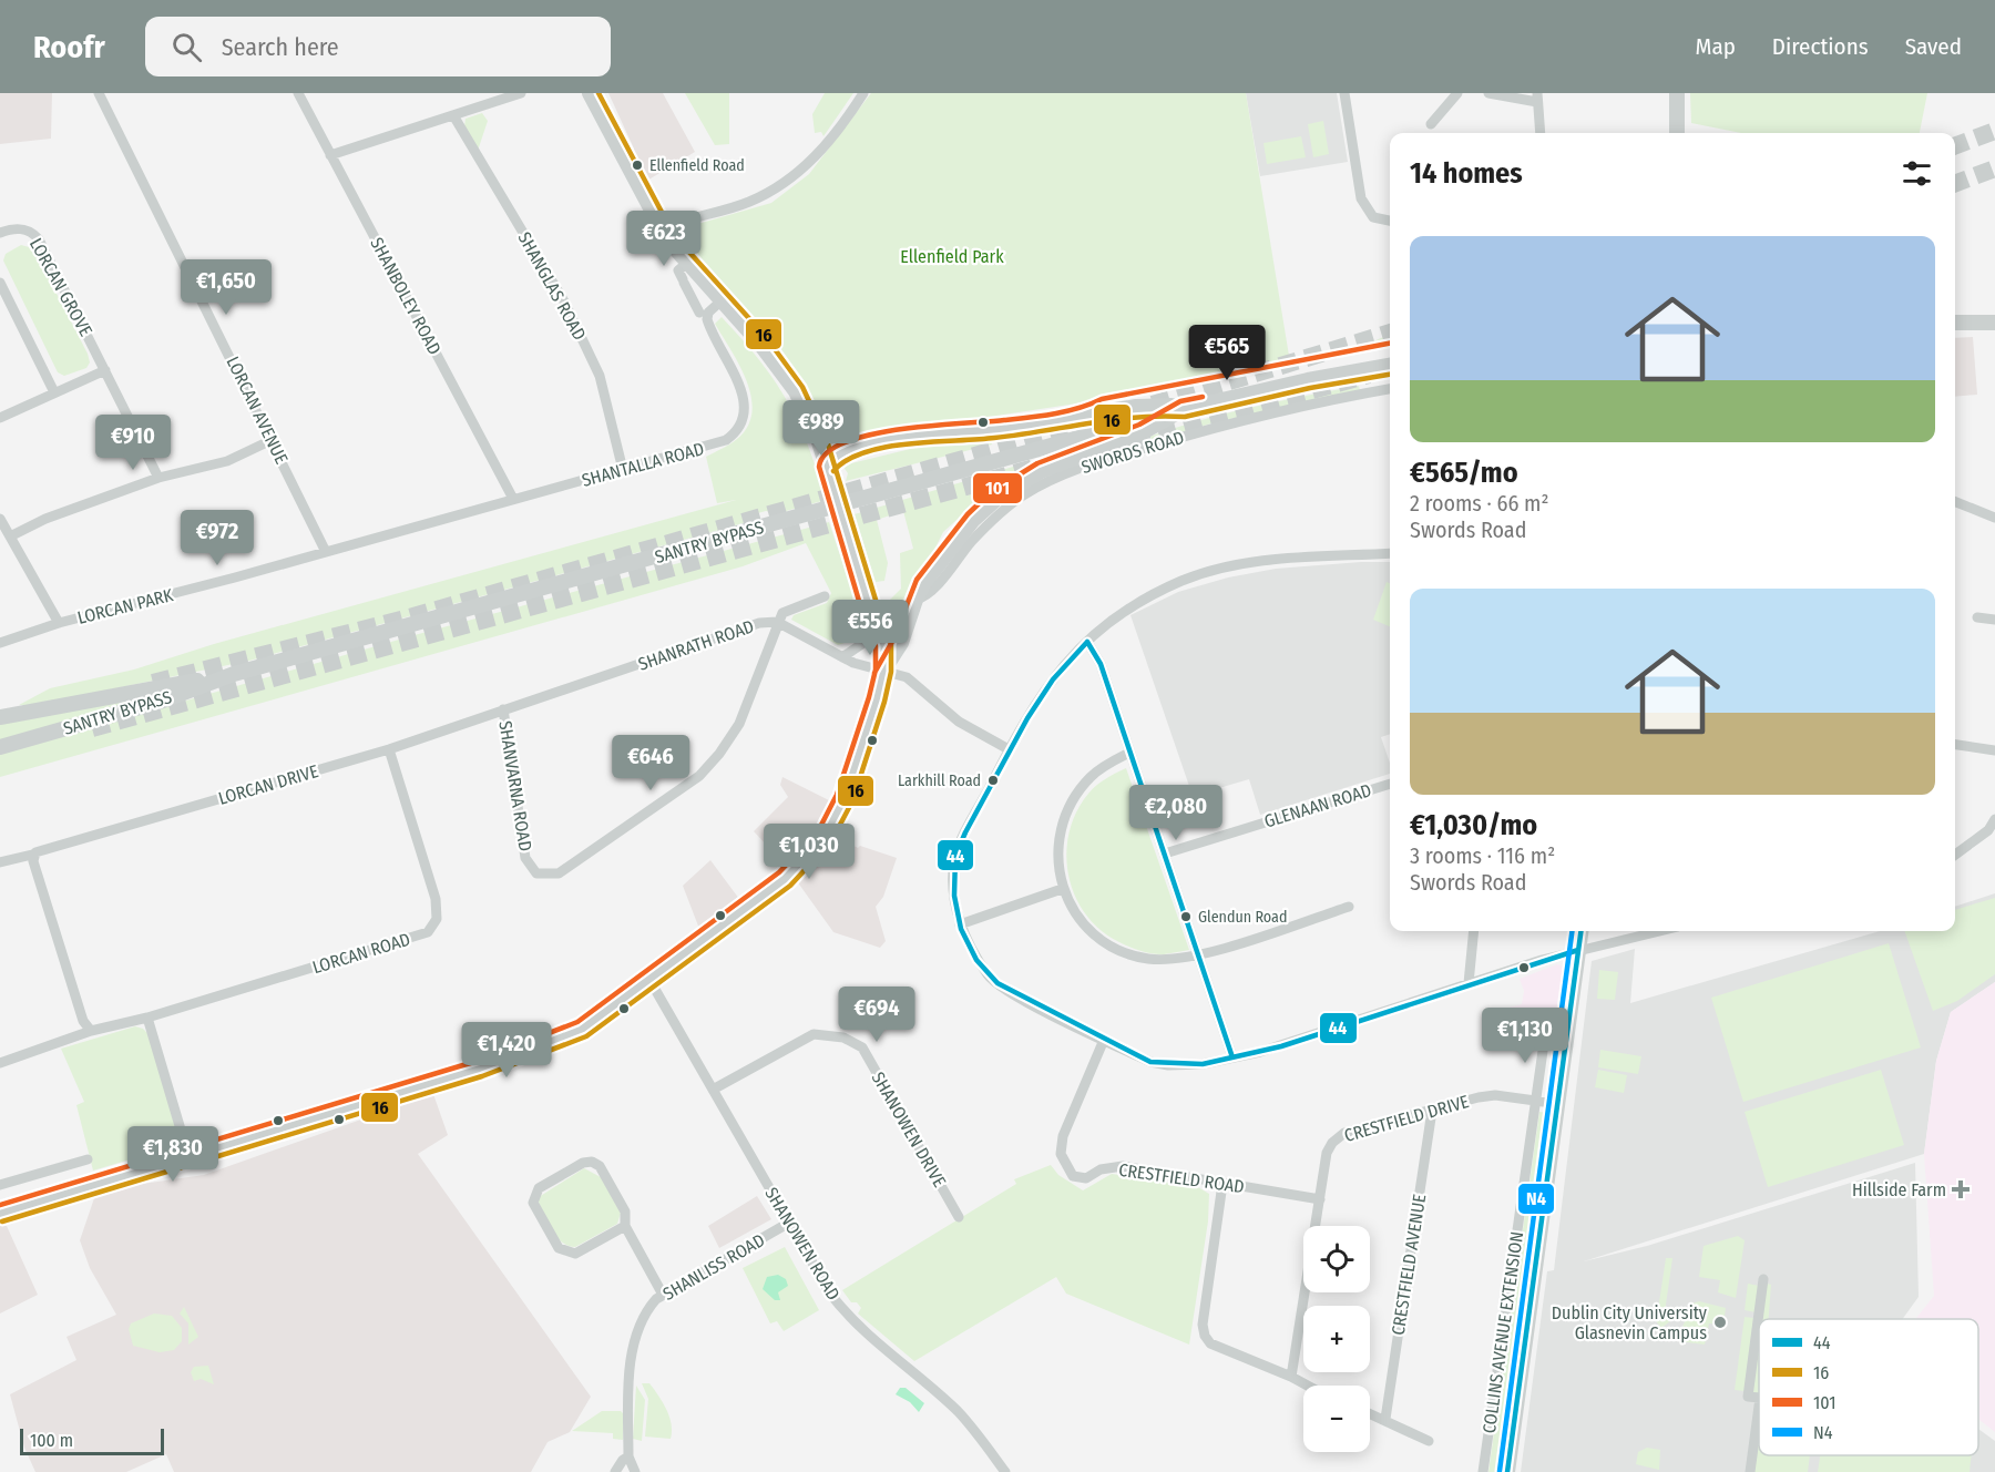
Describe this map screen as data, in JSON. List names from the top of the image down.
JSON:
{
  "streets": {
    "main road": ["SWORDS ROAD", "SANTRY BYPASS", "COLLINS AVENUE EXTENSION"],
    "street": [
      "SHANGLAS ROAD",
      "LORCAN GROVE",
      "SHANBOLEY ROAD",
      "LORCAN AVENUE",
      "SHANTALLA ROAD",
      "LORCAN PARK",
      "SHANRATH ROAD",
      "LORCAN DRIVE",
      "SHANVARNA ROAD",
      "GLENAAN ROAD",
      "LORCAN ROAD",
      "CRESTFIELD DRIVE",
      "SHANOWEN DRIVE",
      "CRESTFIELD ROAD",
      "SHANOWEN ROAD",
      "CRESTFIELD AVENUE",
      "SHANLISS ROAD"
    ]
  },
  "crossings": [
    ["SHANGLAS ROAD", "SHANTALLA ROAD"],
    ["SHANBOLEY ROAD", "SHANTALLA ROAD"],
    ["LORCAN AVENUE", "LORCAN PARK"],
    ["SWORDS ROAD", "SANTRY BYPASS"],
    ["SWORDS ROAD", "SHANRATH ROAD"],
    ["SWORDS ROAD", "SHANOWEN ROAD"],
    ["SHANTALLA ROAD", "LORCAN PARK"],
    ["SHANRATH ROAD", "LORCAN DRIVE"],
    ["SHANRATH ROAD", "SHANVARNA ROAD"],
    ["LORCAN DRIVE", "SHANVARNA ROAD"],
    ["LORCAN DRIVE", "LORCAN ROAD"],
    ["CRESTFIELD DRIVE", "CRESTFIELD ROAD"],
    ["CRESTFIELD DRIVE", "CRESTFIELD AVENUE"],
    ["CRESTFIELD DRIVE", "COLLINS AVENUE EXTENSION"],
    ["SHANOWEN DRIVE", "SHANOWEN ROAD"],
    ["SHANOWEN ROAD", "SHANLISS ROAD"]
  ],
  "parks": ["Ellenfield Park"],
  "places": {
    "other": [
      "Ellenfield Road",
      "Larkhill Road",
      "Glendun Road",
      "Dublin City University Glasnevin Campus"
    ],
    "health": ["Hillside Farm"]
  },
  "lines": [
    "transit line 16",
    "transit line 101",
    "transit line 44",
    "transit line N4"
  ],
  "legend": [
    "44",
    "16",
    "101",
    "N4"
  ],
  "scale_bar": "100 m",
  "page": {
    "header": "Roofr",
    "search": "Search here",
    "nav": ["Map", "Directions", "Saved"],
    "heading": "14 homes",
    "price": [
      "€623",
      "€1,650",
      "€565",
      "€989",
      "€910",
      "€972",
      "€556",
      "€646",
      "€2,080",
      "€1,030",
      "€694",
      "€1,130",
      "€1,420",
      "€1,830"
    ],
    "list": [
      {
        "name": "€565/mo",
        "note": "2 rooms · 66 m² · Swords Road"
      },
      {
        "name": "€1,030/mo",
        "note": "3 rooms · 116 m² · Swords Road"
      }
    ],
    "map_buttons": ["+", "−"],
    "scale": "100 m"
  }
}
